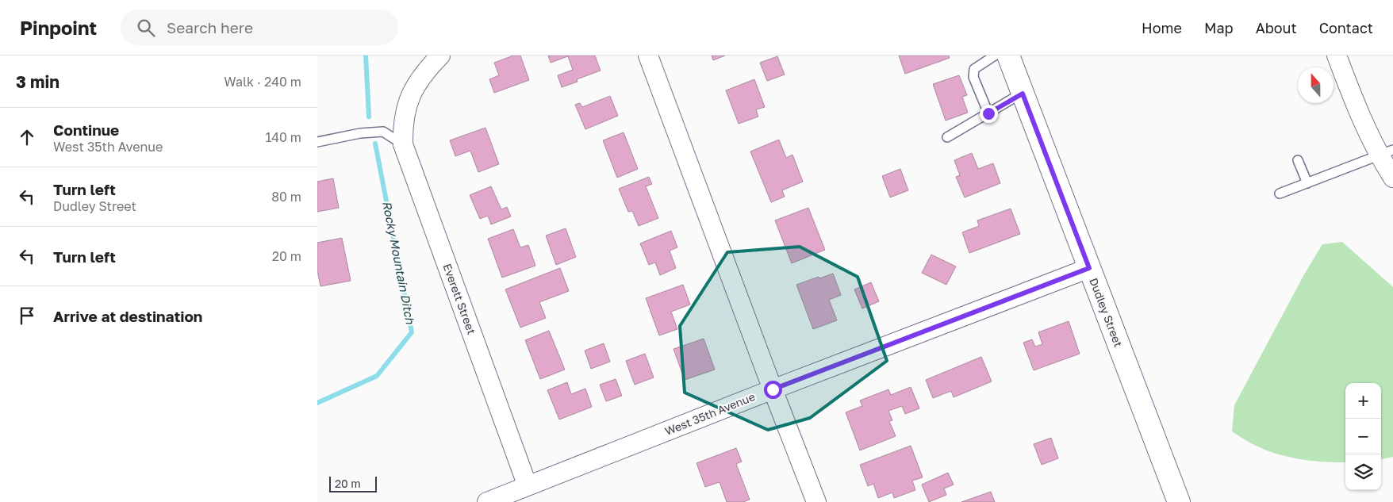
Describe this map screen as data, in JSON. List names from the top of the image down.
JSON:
{
  "streets": {
    "street": ["Everett Street", "Dudley Street", "West 35th Avenue"]
  },
  "crossings": [
    ["Everett Street", "West 35th Avenue"],
    ["Dudley Street", "West 35th Avenue"]
  ],
  "water": ["Rocky Mountain Ditch"],
  "scale_bar": "20 m",
  "north": "top",
  "page": {
    "header": "Pinpoint",
    "search": "Search here",
    "nav": [
      "Home",
      "Map",
      "About",
      "Contact"
    ],
    "heading": ["3 min", "Walk · 240 m"],
    "list": [
      ["Continue", "West 35th Avenue", "140 m"],
      ["Turn left", "Dudley Street", "80 m"],
      ["Turn left", "20 m"],
      "Arrive at destination"
    ],
    "map_buttons": ["+", "−"],
    "scale": "20 m"
  }
}
